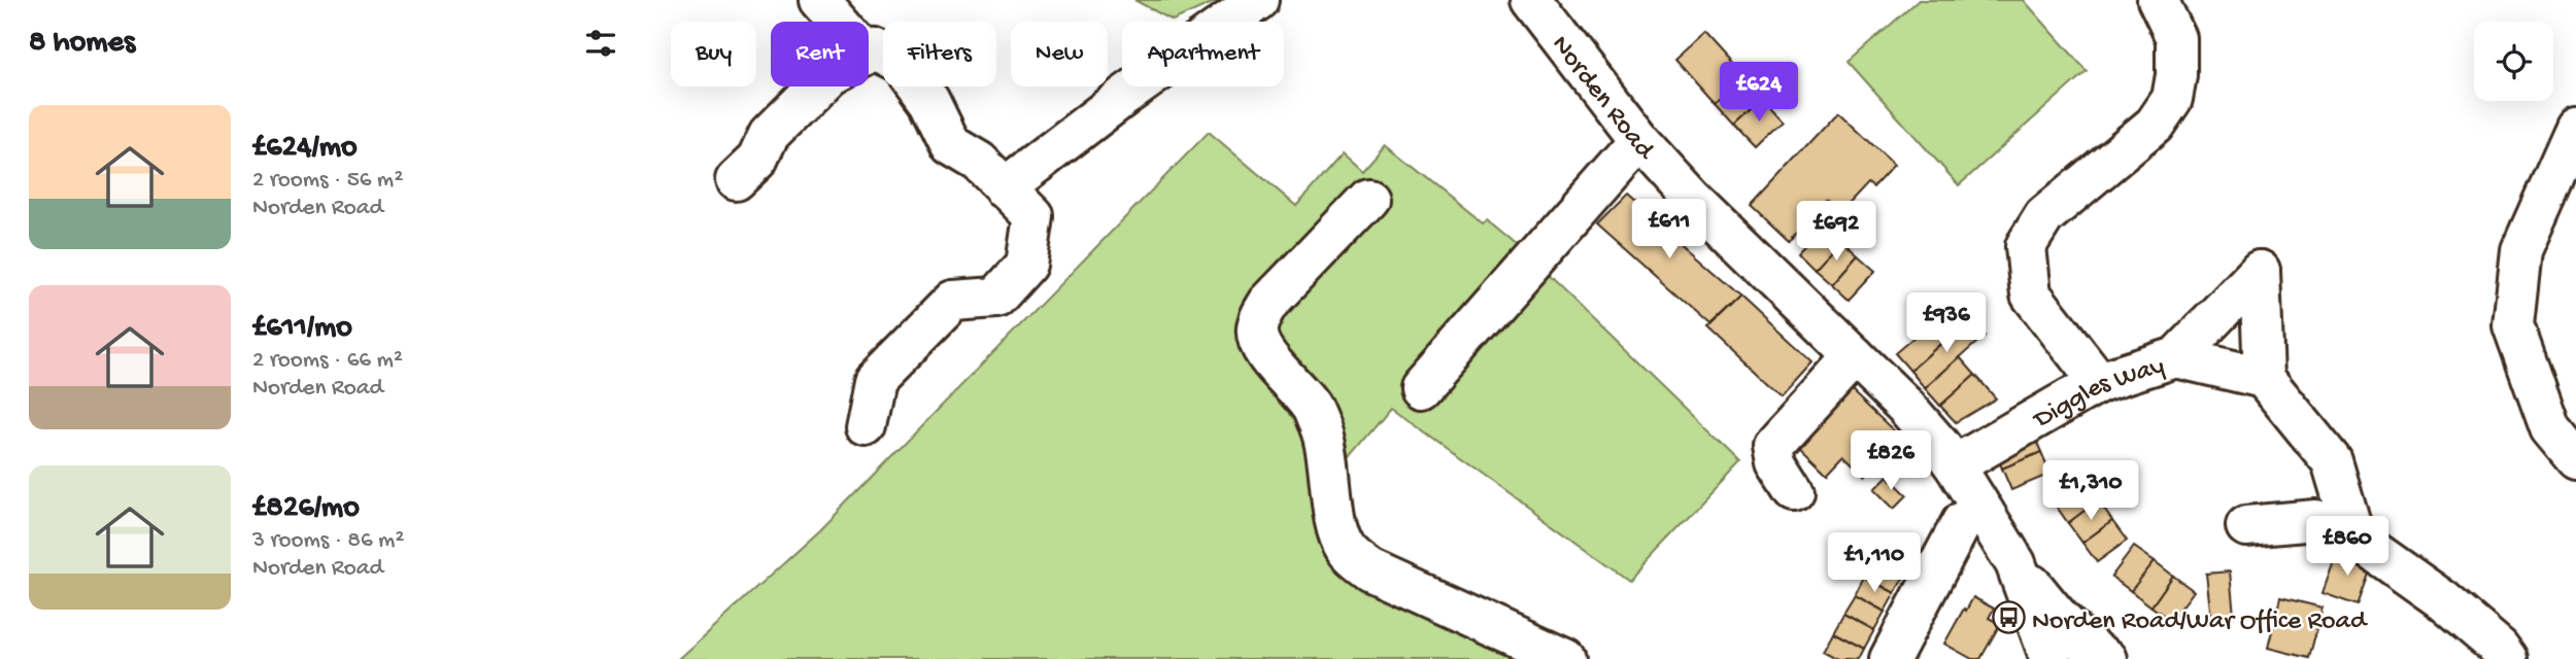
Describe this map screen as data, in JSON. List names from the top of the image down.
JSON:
{
  "streets": {
    "street": ["Norden Road", "Diggles Way"]
  },
  "crossings": [
    ["Norden Road", "Diggles Way"]
  ],
  "places": {
    "bus stop": ["Norden Road/War Office Road"]
  },
  "page": {
    "heading": "8 homes",
    "chip": [
      "Buy",
      "Rent",
      "Filters",
      "New",
      "Apartment"
    ],
    "price": [
      "£624",
      "£611",
      "£692",
      "£936",
      "£826",
      "£1,310",
      "£860",
      "£1,110"
    ],
    "list": [
      {
        "name": "£624/mo",
        "note": "2 rooms · 56 m² · Norden Road"
      },
      {
        "name": "£611/mo",
        "note": "2 rooms · 66 m² · Norden Road"
      },
      {
        "name": "£826/mo",
        "note": "3 rooms · 86 m² · Norden Road"
      }
    ]
  }
}
